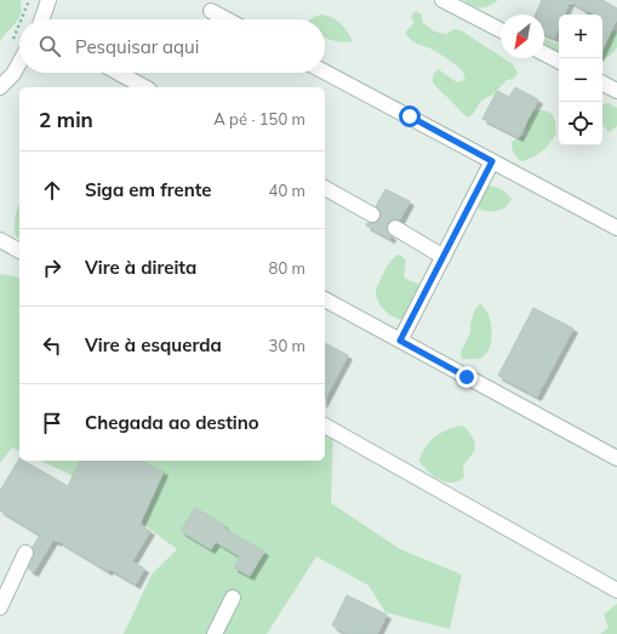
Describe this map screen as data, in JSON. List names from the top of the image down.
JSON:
{
  "north": "bottom left",
  "page": {
    "map_buttons": ["+", "−"],
    "search": "Pesquisar aqui",
    "heading": ["2 min", "A pé · 150 m"],
    "list": [
      ["Siga em frente", "40 m"],
      ["Vire à direita", "80 m"],
      ["Vire à esquerda", "30 m"],
      "Chegada ao destino"
    ]
  }
}
